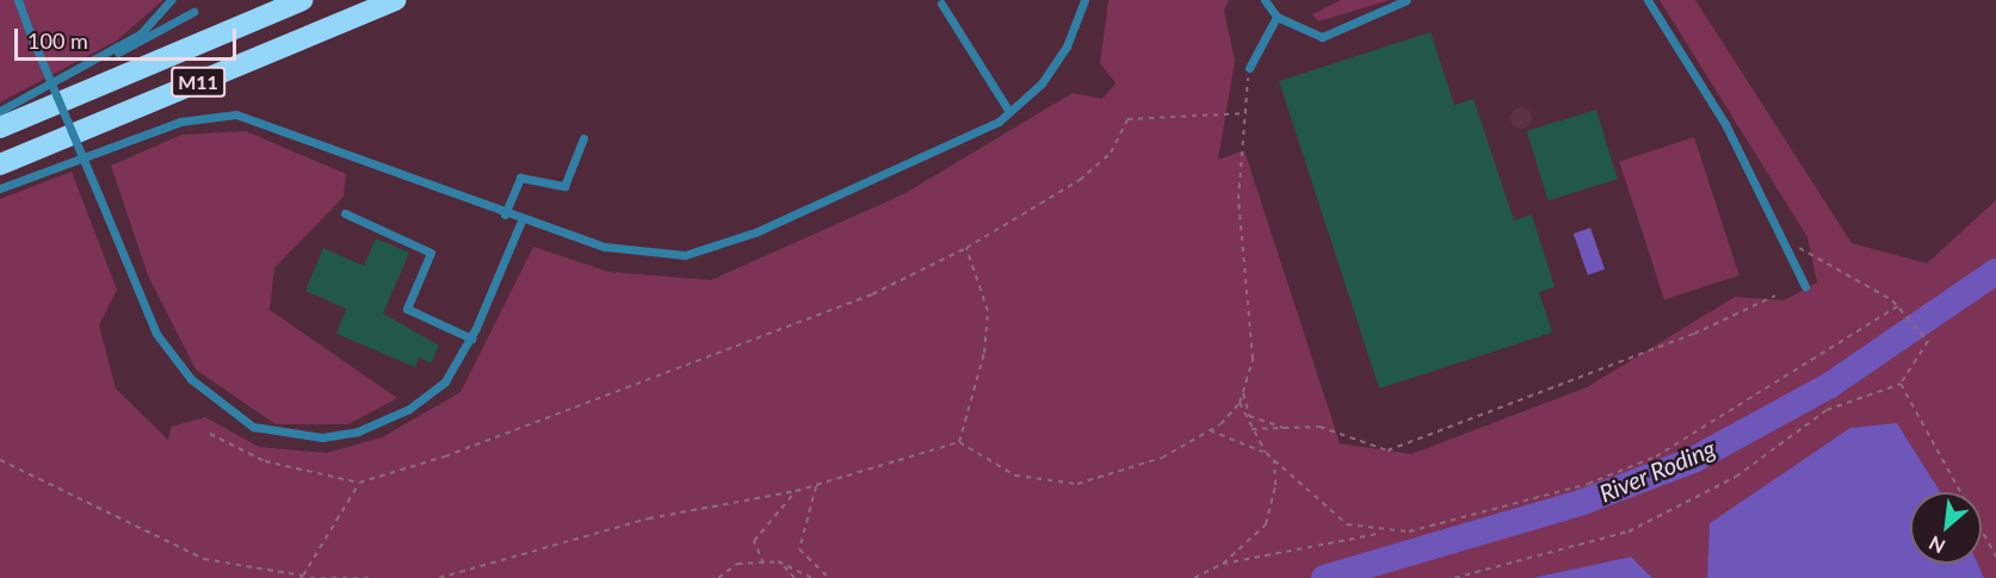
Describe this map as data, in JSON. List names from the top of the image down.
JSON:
{
  "streets": {
    "highway": ["M11"]
  },
  "water": ["River Roding"],
  "scale_bar": "100 m",
  "north": "bottom left"
}
